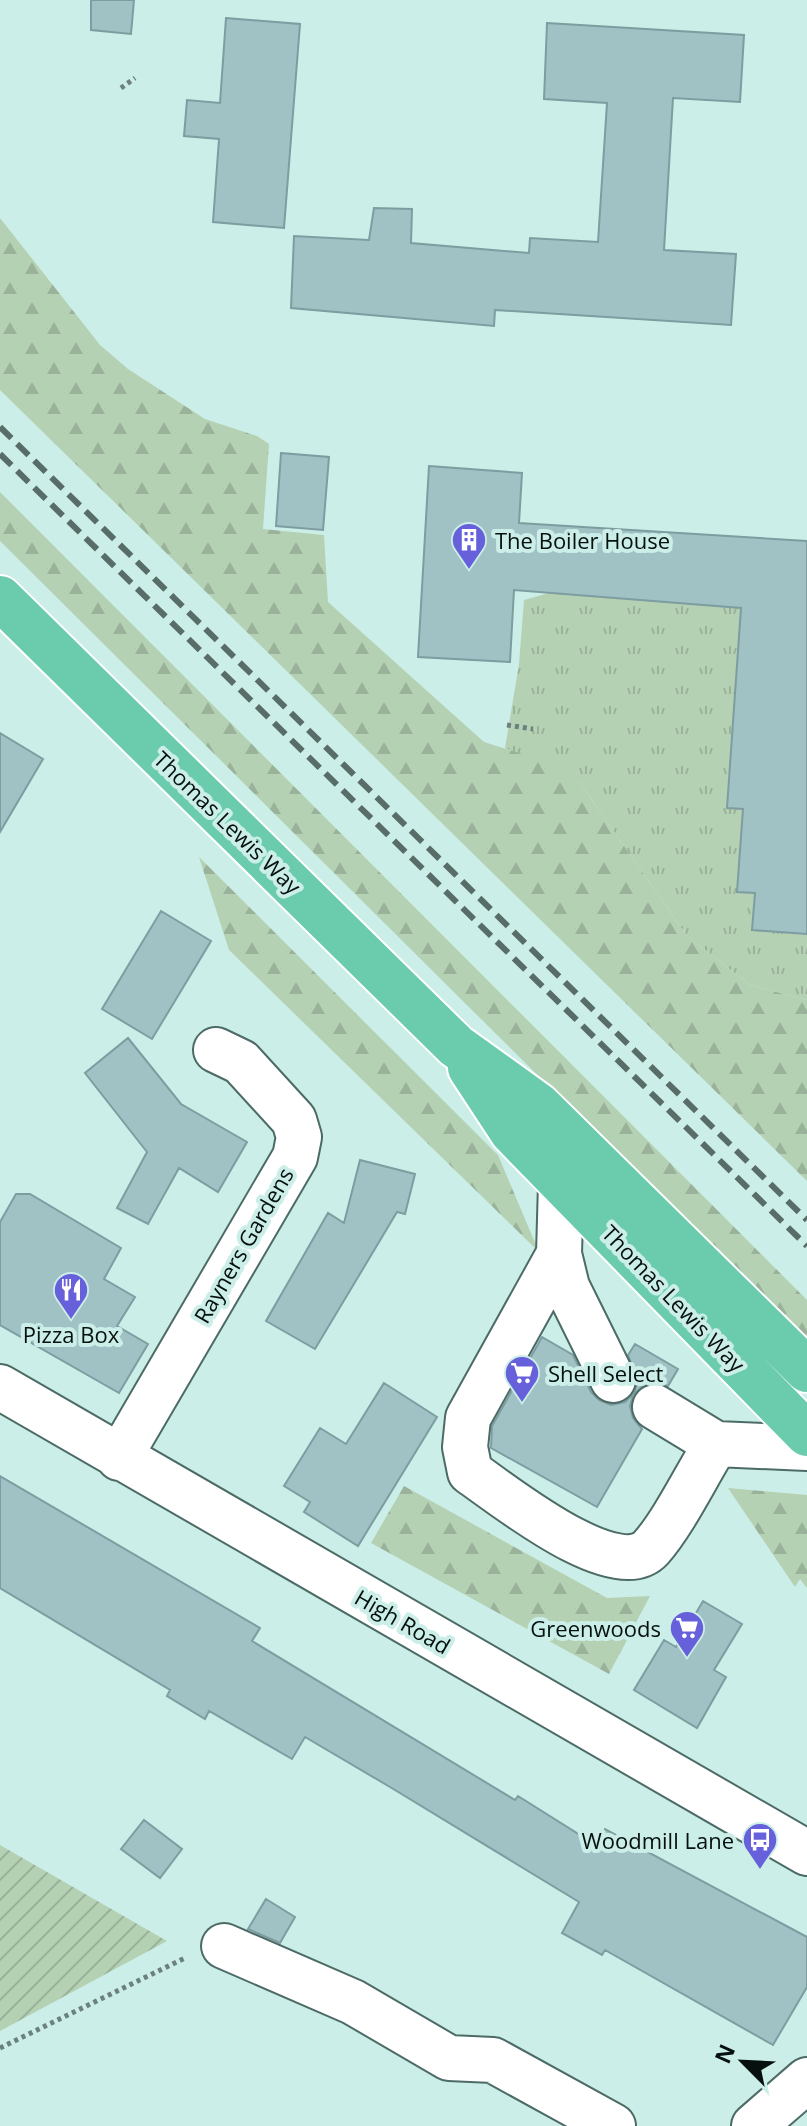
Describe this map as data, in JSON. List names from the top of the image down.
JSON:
{
  "streets": {
    "main road": ["Thomas Lewis Way"],
    "street": ["Rayners Gardens", "High Road"]
  },
  "crossings": [
    ["Rayners Gardens", "High Road"]
  ],
  "places": {
    "building": ["The Boiler House"],
    "restaurant": ["Pizza Box"],
    "supermarket": ["Shell Select", "Greenwoods"],
    "bus stop": ["Woodmill Lane"]
  },
  "north": "top left"
}
